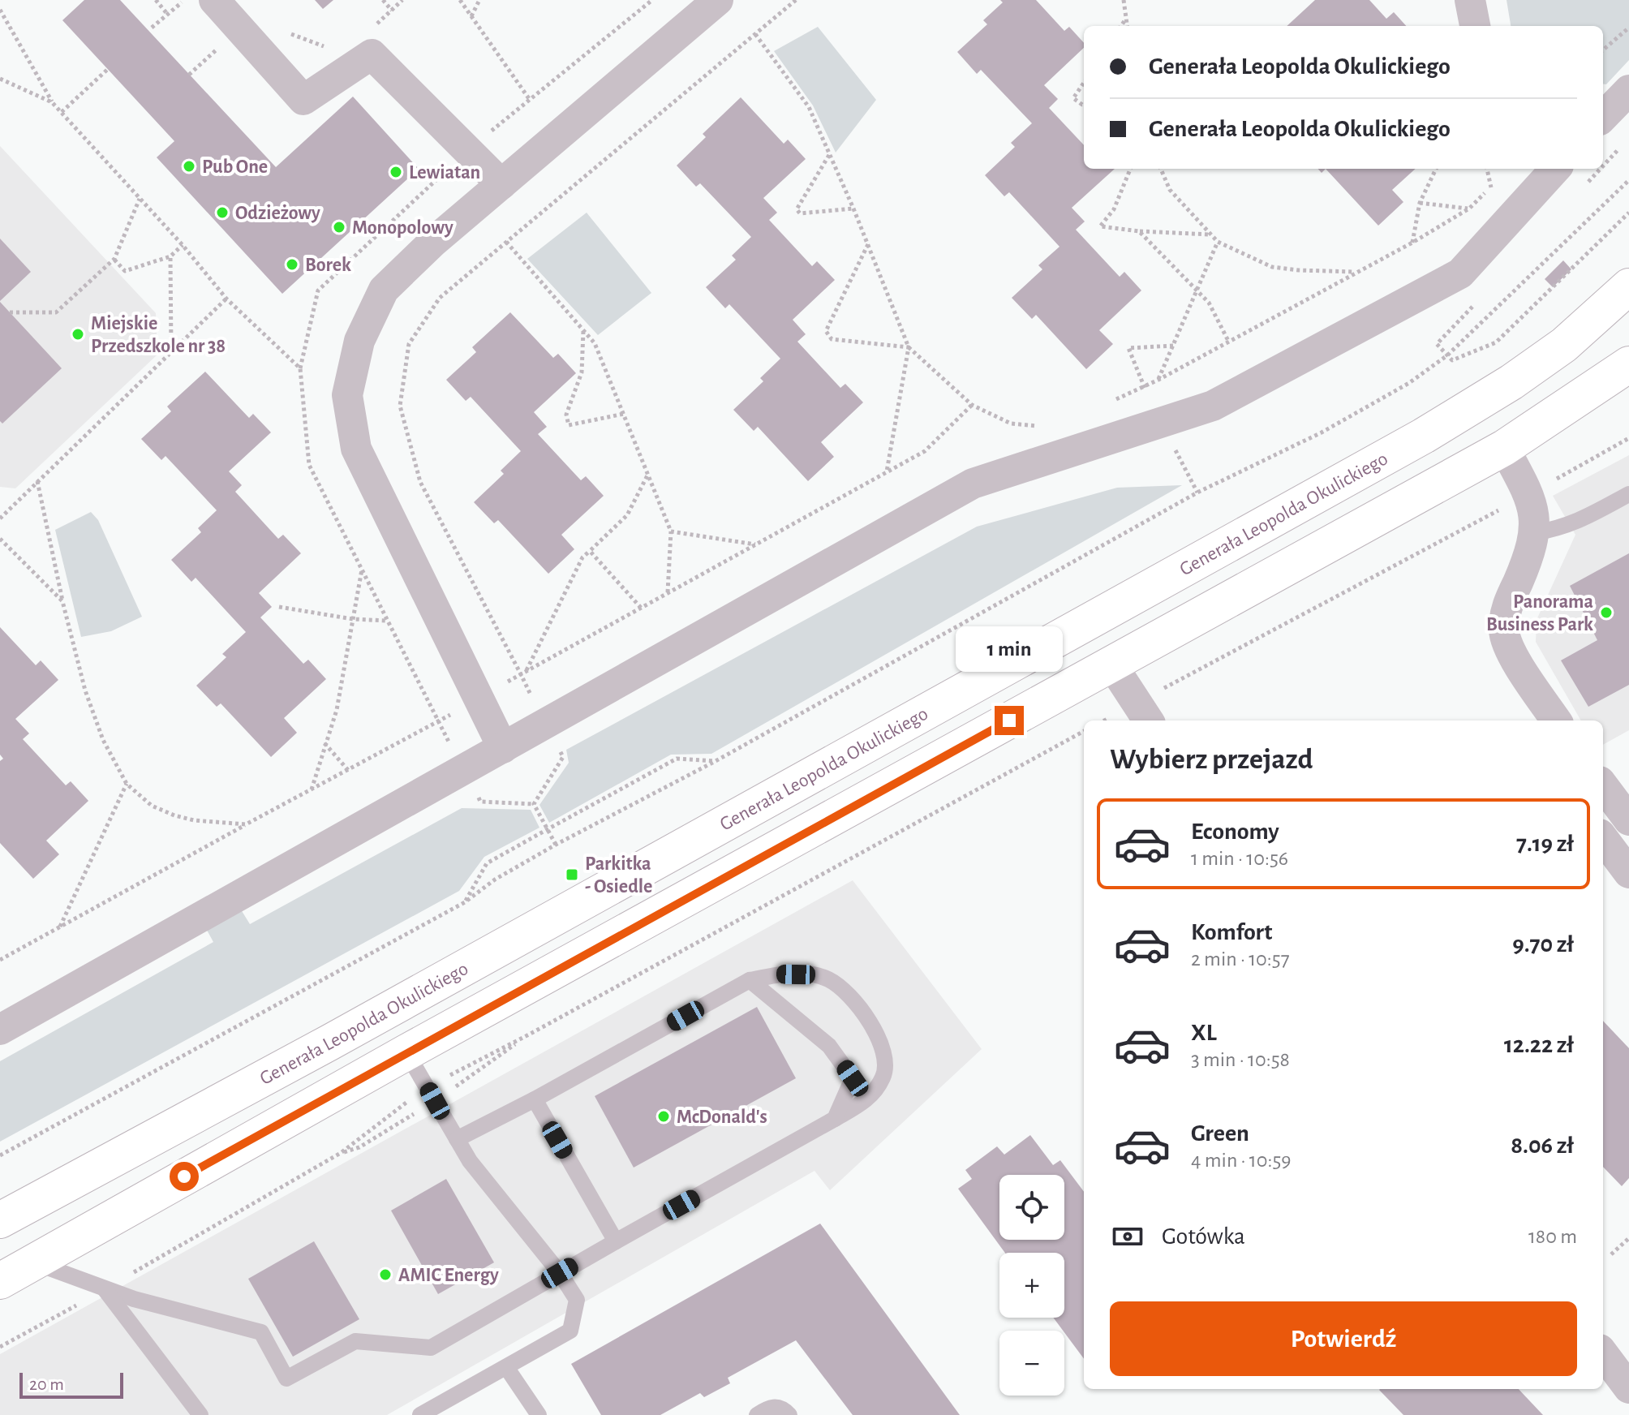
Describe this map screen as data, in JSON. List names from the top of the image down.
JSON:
{
  "streets": {
    "main road": ["Generała Leopolda Okulickiego"]
  },
  "places": {
    "other": [
      "Pub One",
      "Lewiatan",
      "Odzieżowy",
      "Monopolowy",
      "Borek",
      "Miejskie Przedszkole nr 38",
      "Panorama Business Park",
      "McDonald's",
      "AMIC Energy"
    ],
    "transit": ["Parkitka - Osiedle"]
  },
  "scale_bar": "20 m",
  "page": {
    "banner": ["Generała Leopolda Okulickiego", "Generała Leopolda Okulickiego"],
    "bubble": "1 min",
    "heading": "Wybierz przejazd",
    "list": [
      {
        "name": "Economy",
        "note": "1 min · 10:56",
        "value": "7.19 zł"
      },
      {
        "name": "Komfort",
        "note": "2 min · 10:57",
        "value": "9.70 zł"
      },
      {
        "name": "XL",
        "note": "3 min · 10:58",
        "value": "12.22 zł"
      },
      {
        "name": "Green",
        "note": "4 min · 10:59",
        "value": "8.06 zł"
      }
    ],
    "map_buttons": ["+", "−"],
    "pay": ["Gotówka", "180 m"],
    "buttons": "Potwierdź",
    "scale": "20 m"
  }
}
